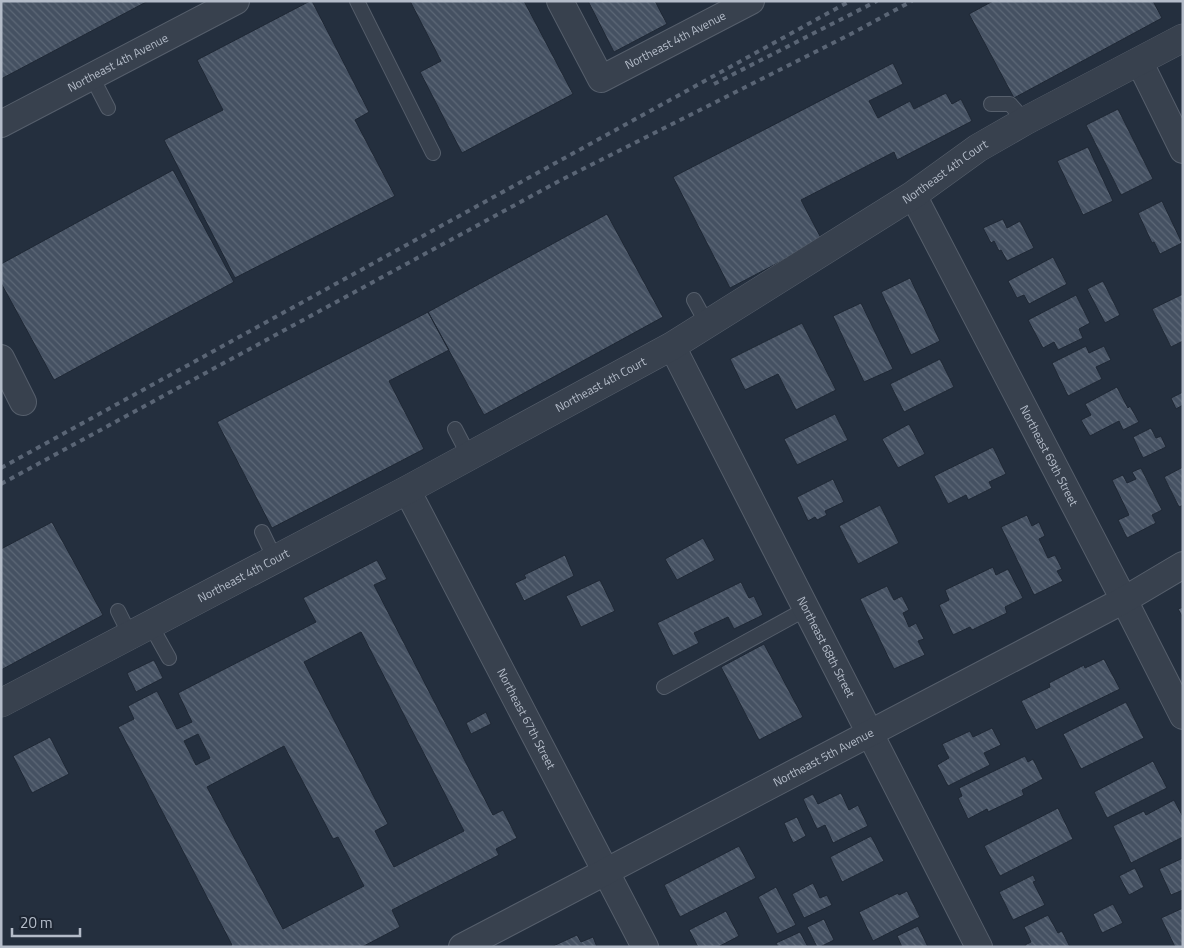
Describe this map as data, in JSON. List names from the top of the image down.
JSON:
{
  "streets": {
    "street": [
      "Northeast 4th Avenue",
      "Northeast 4th Court",
      "Northeast 69th Street",
      "Northeast 68th Street",
      "Northeast 67th Street",
      "Northeast 5th Avenue"
    ]
  },
  "crossings": [
    ["Northeast 4th Court", "Northeast 69th Street"],
    ["Northeast 4th Court", "Northeast 68th Street"],
    ["Northeast 4th Court", "Northeast 67th Street"],
    ["Northeast 69th Street", "Northeast 5th Avenue"],
    ["Northeast 68th Street", "Northeast 5th Avenue"],
    ["Northeast 67th Street", "Northeast 5th Avenue"]
  ],
  "scale_bar": "20 m"
}
